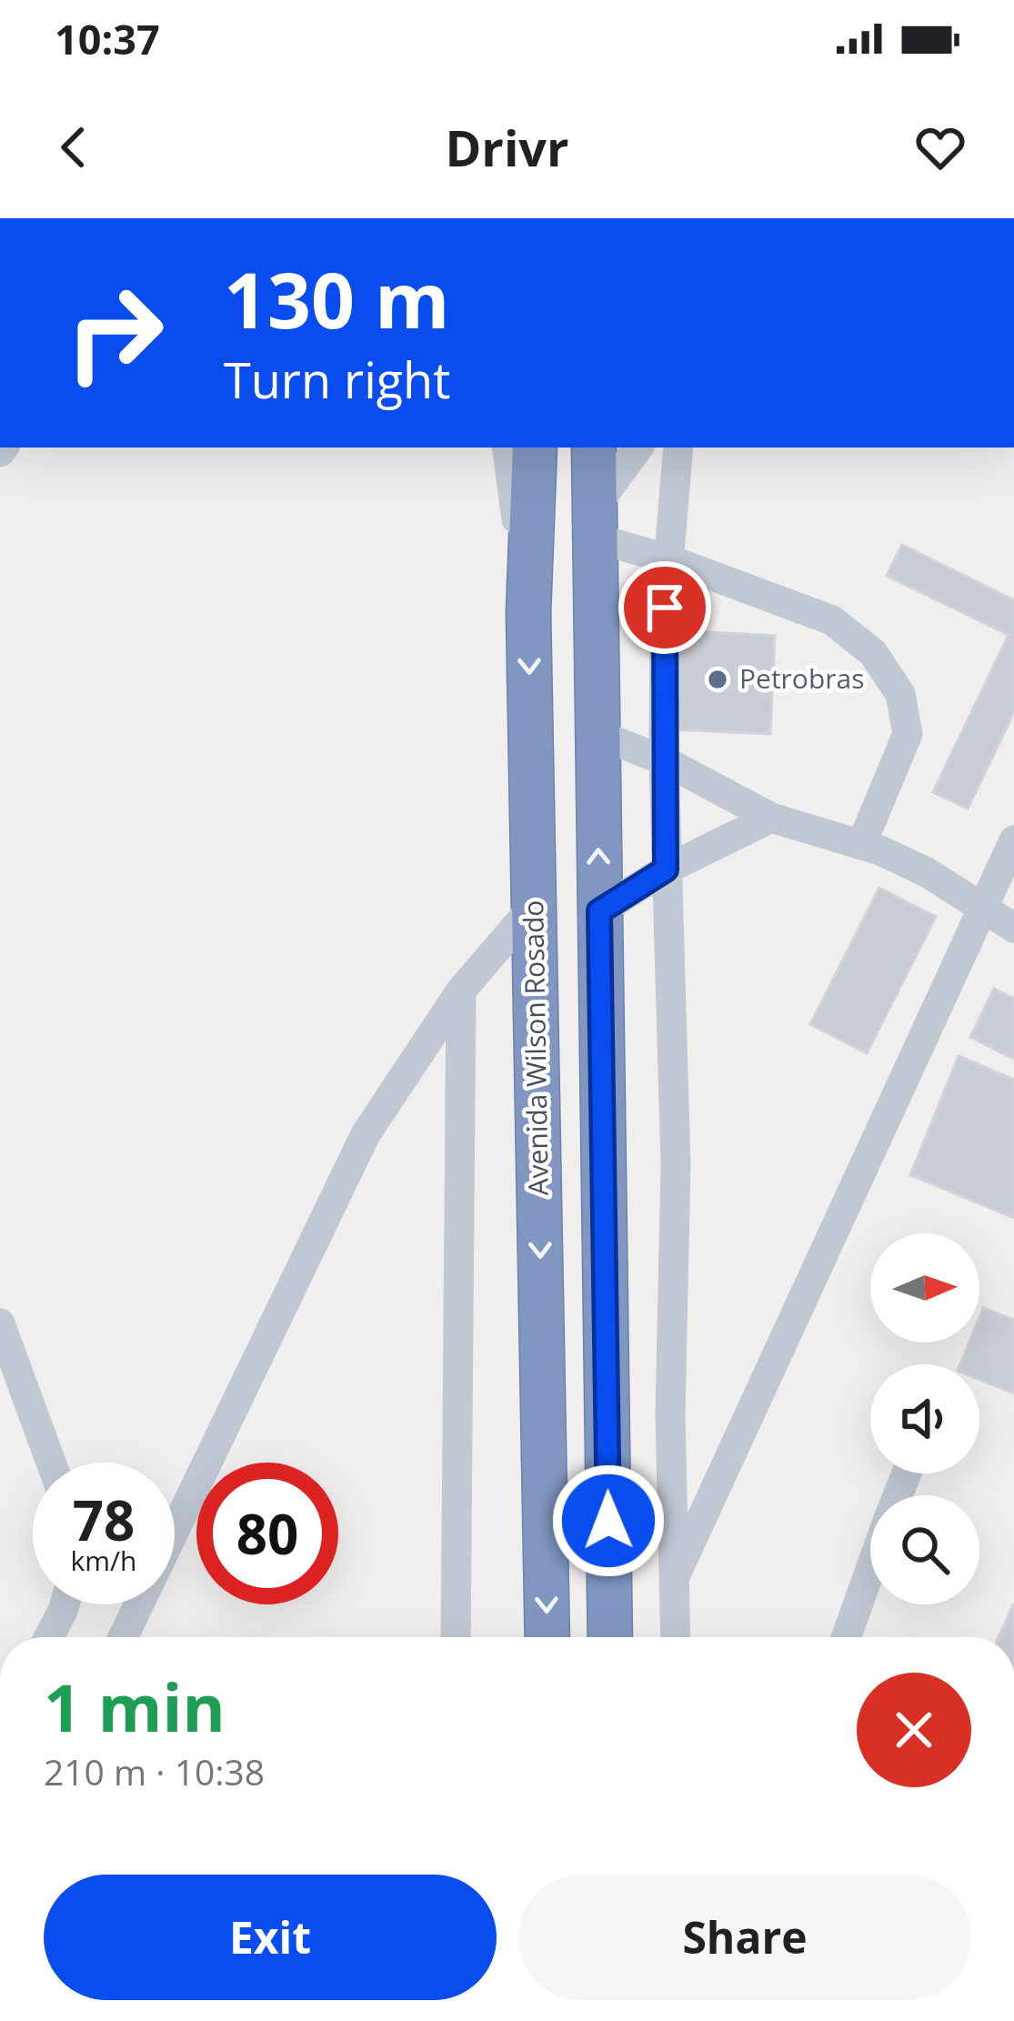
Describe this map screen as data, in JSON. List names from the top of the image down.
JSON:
{
  "streets": {
    "highway": ["Avenida Wilson Rosado"]
  },
  "places": ["Petrobras"],
  "north": "right",
  "page": {
    "status": "10:37",
    "header": "Drivr",
    "turn": ["130 m", "Turn right"],
    "speed": "78 km/h",
    "limit": "80",
    "heading": ["1 min", "210 m · 10:38"],
    "buttons": ["Exit", "Share"]
  }
}
